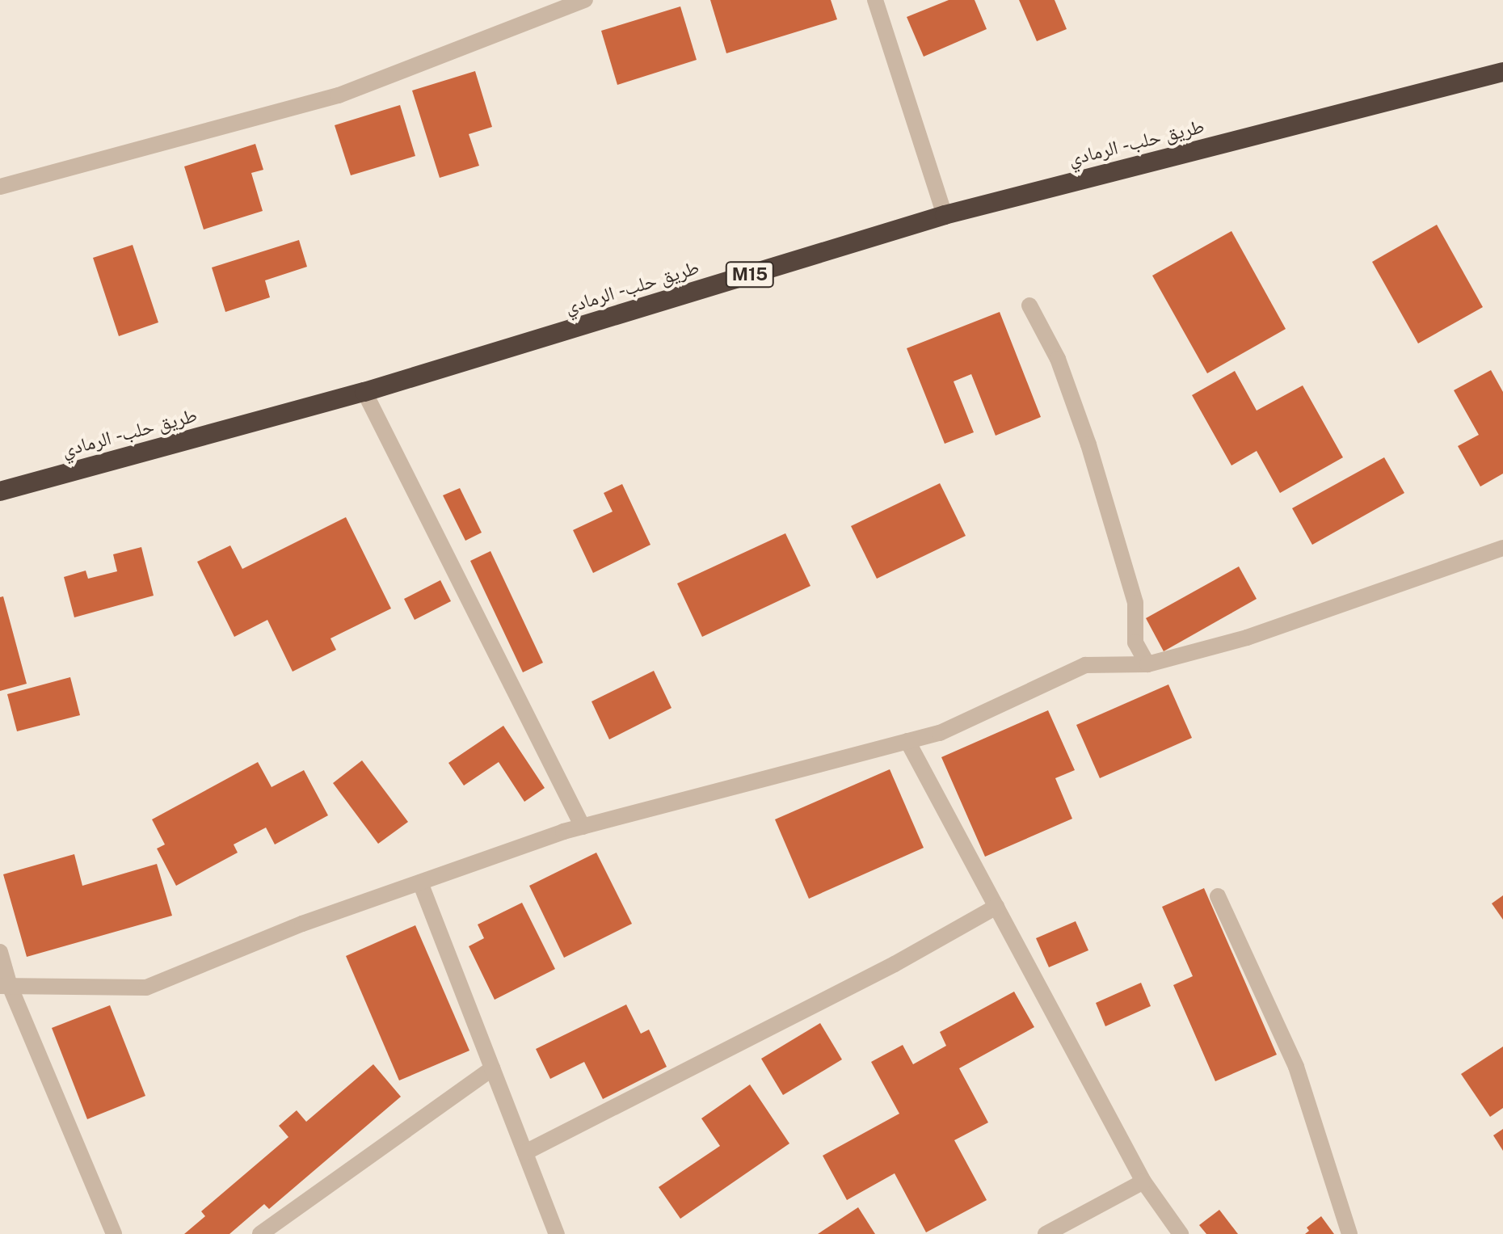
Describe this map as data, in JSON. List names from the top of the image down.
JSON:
{
  "streets": {
    "highway": ["طريق حلب - الرمادي", "M15"]
  }
}
